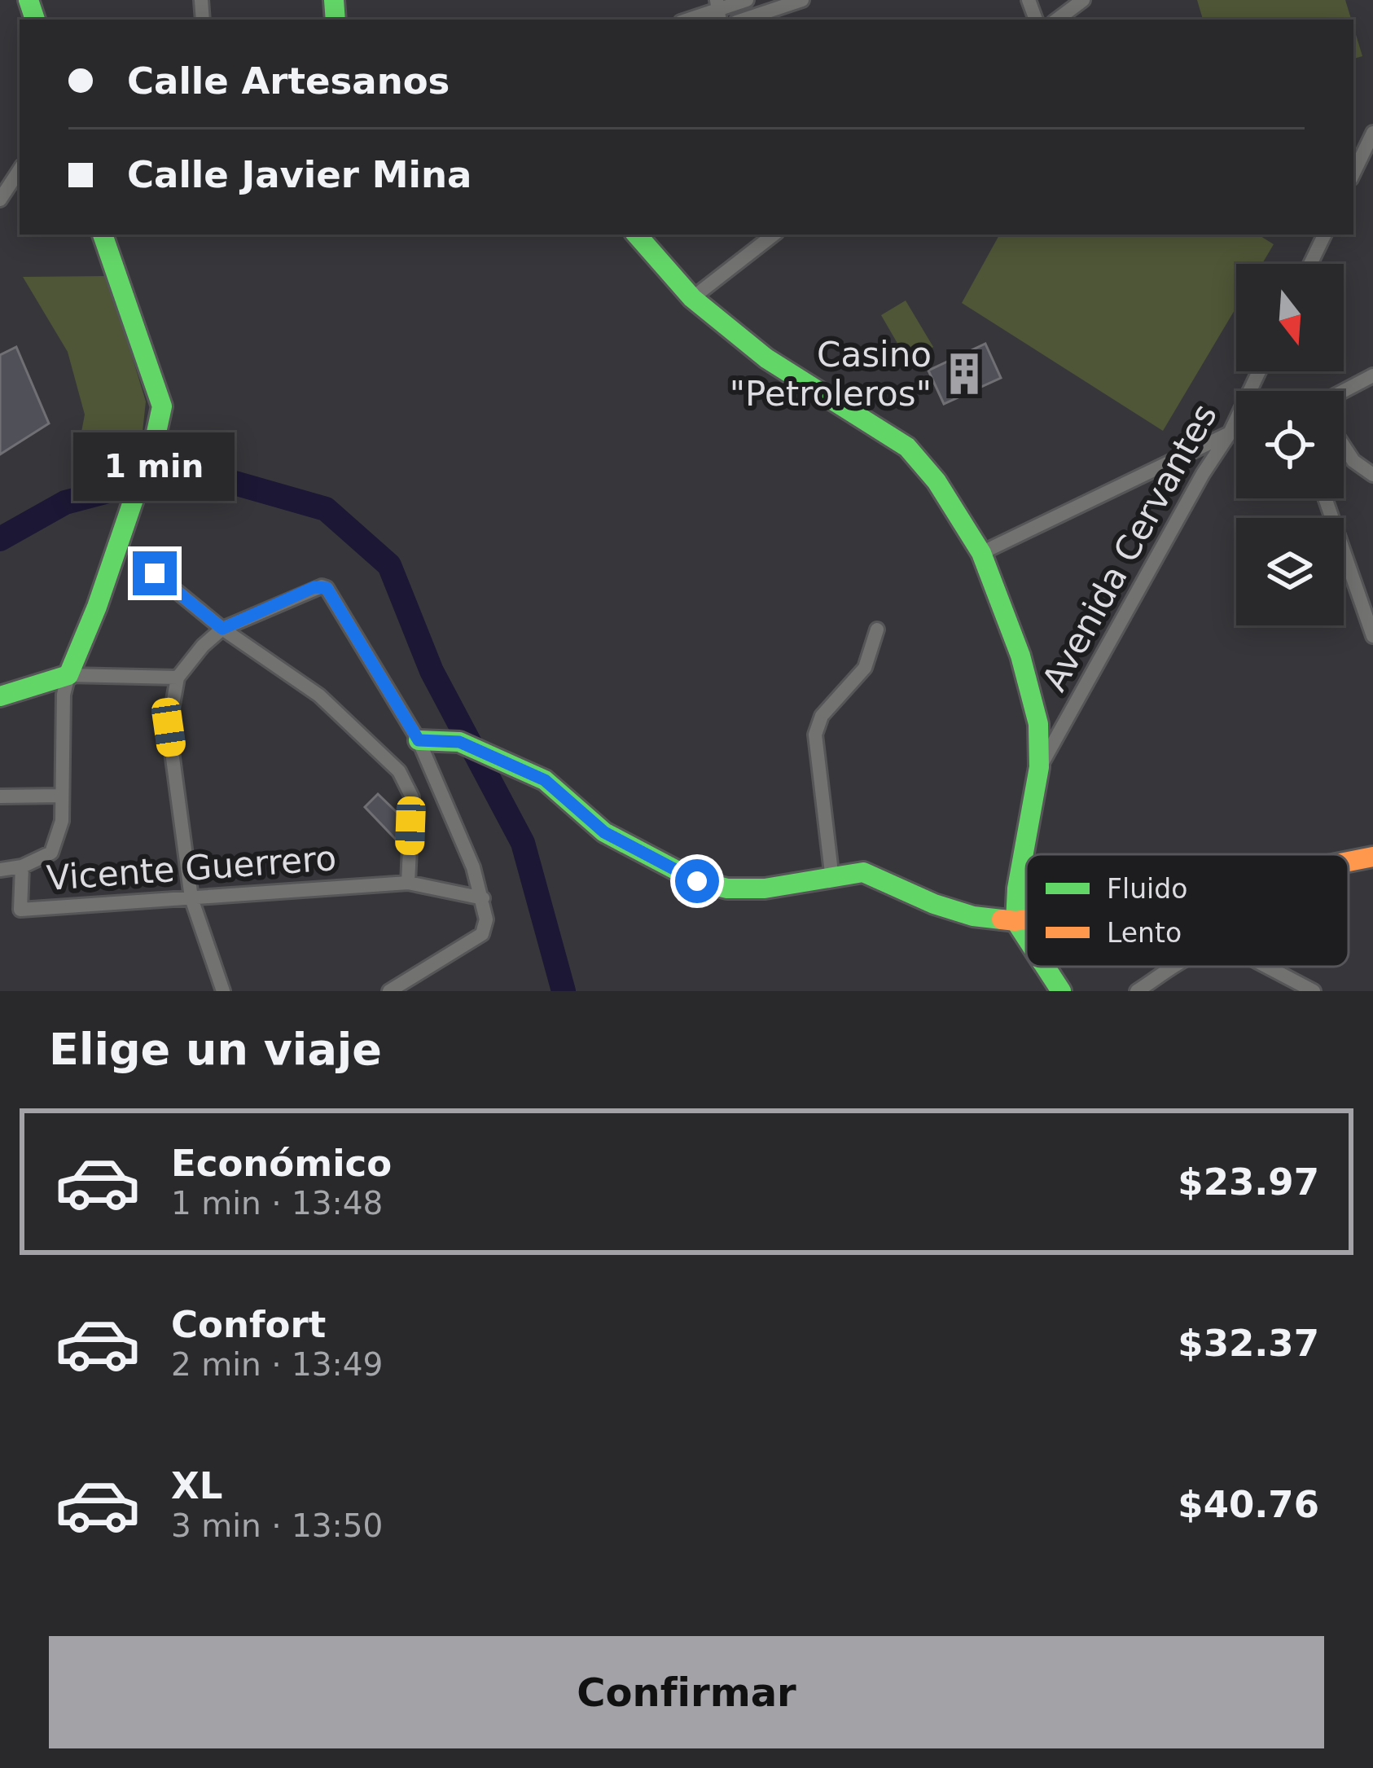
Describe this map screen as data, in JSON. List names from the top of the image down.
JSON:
{
  "streets": {
    "street": ["Avenida Cervantes", "Vicente Guerrero"]
  },
  "places": {
    "building": ["Casino \"Petroleros\""]
  },
  "legend": ["Fluido", "Lento"],
  "north": "bottom",
  "page": {
    "banner": ["Calle Artesanos", "Calle Javier Mina"],
    "bubble": "1 min",
    "heading": "Elige un viaje",
    "list": [
      {
        "name": "Económico",
        "note": "1 min · 13:48",
        "value": "$23.97"
      },
      {
        "name": "Confort",
        "note": "2 min · 13:49",
        "value": "$32.37"
      },
      {
        "name": "XL",
        "note": "3 min · 13:50",
        "value": "$40.76"
      }
    ],
    "buttons": "Confirmar"
  }
}
